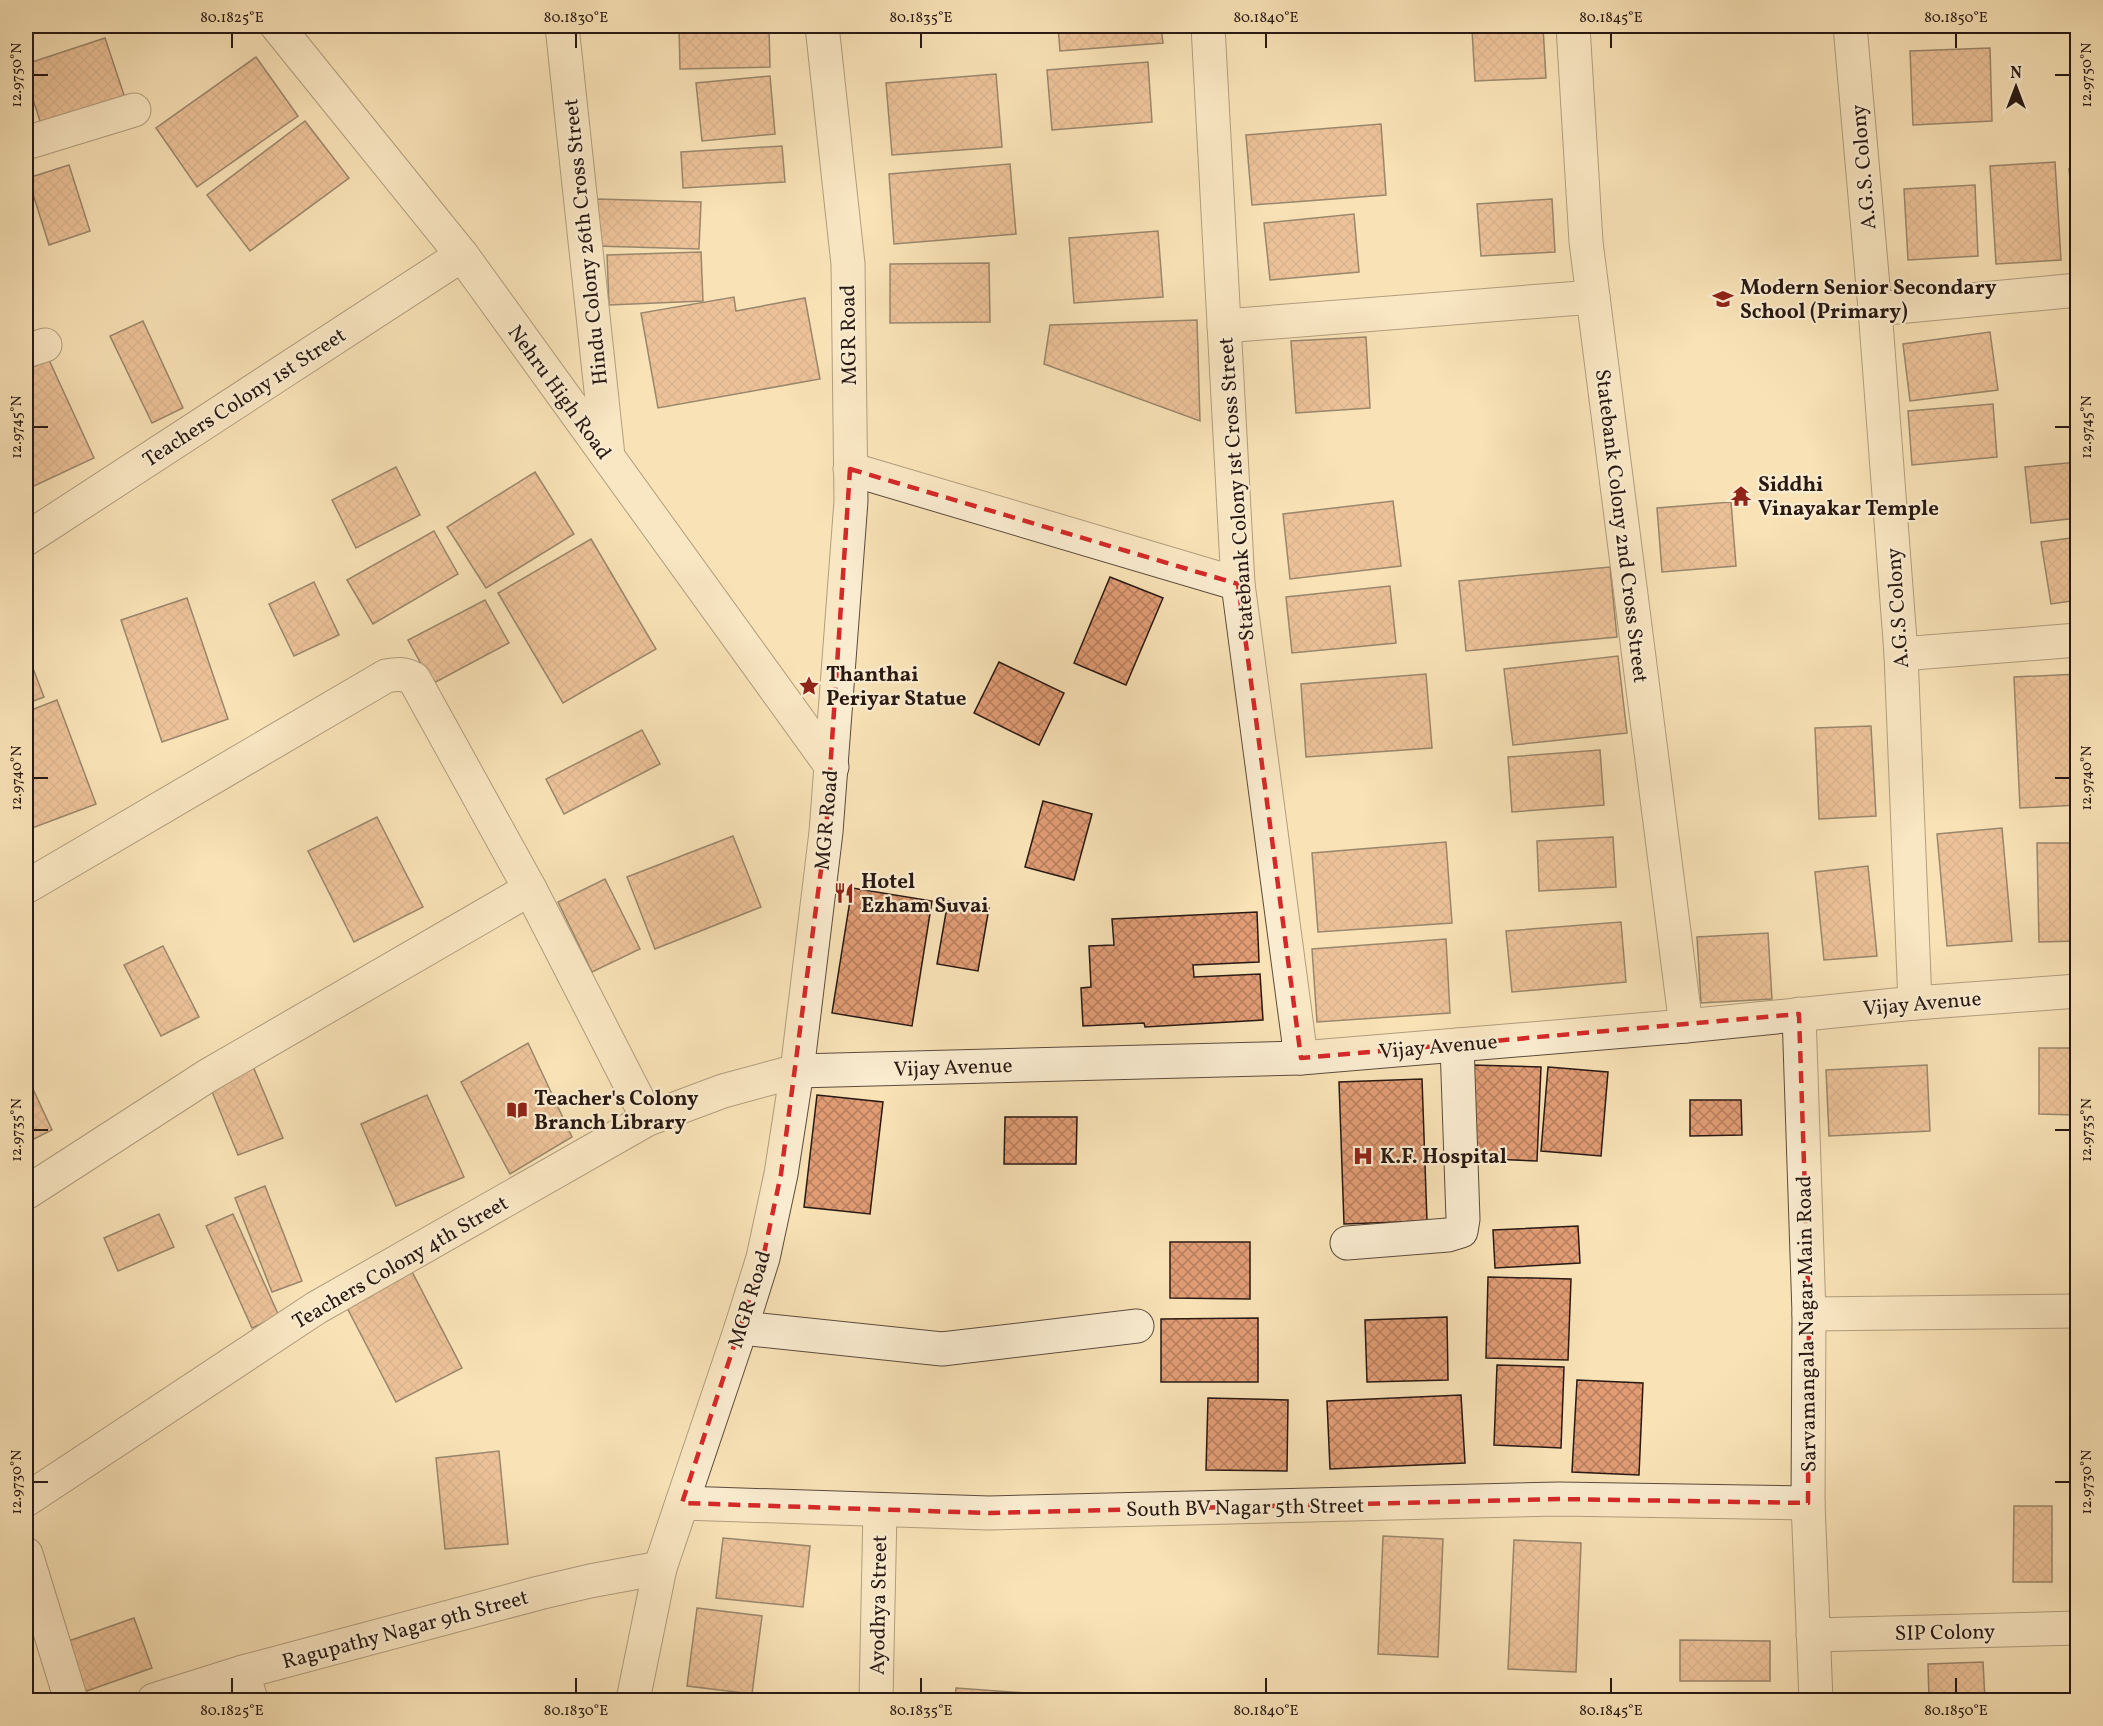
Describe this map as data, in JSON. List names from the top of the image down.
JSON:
{
  "streets": {
    "street": [
      "A.G.S. Colony",
      "Hindu Colony 26th Cross Street",
      "MGR Road",
      "Nehru High Road",
      "Teachers Colony 1st Street",
      "Statebank Colony 1st Cross Street",
      "Statebank Colony 2nd Cross Street",
      "A.G.S Colony",
      "Vijay Avenue",
      "Teachers Colony 4th Street",
      "Sarvamangala Nagar Main Road",
      "South BV Nagar 5th Street",
      "Ayodhya Street",
      "Ragupathy Nagar 9th Street",
      "SIP Colony"
    ]
  },
  "crossings": [
    ["A.G.S. Colony", "A.G.S Colony"],
    ["Hindu Colony 26th Cross Street", "Nehru High Road"],
    ["MGR Road", "Nehru High Road"],
    ["MGR Road", "Vijay Avenue"],
    ["MGR Road", "Teachers Colony 4th Street"],
    ["MGR Road", "South BV Nagar 5th Street"],
    ["MGR Road", "Ragupathy Nagar 9th Street"],
    ["Nehru High Road", "Teachers Colony 1st Street"],
    ["Statebank Colony 1st Cross Street", "Vijay Avenue"],
    ["Statebank Colony 2nd Cross Street", "Vijay Avenue"],
    ["A.G.S Colony", "Vijay Avenue"],
    ["Vijay Avenue", "Teachers Colony 4th Street"],
    ["Vijay Avenue", "Sarvamangala Nagar Main Road"],
    ["Sarvamangala Nagar Main Road", "South BV Nagar 5th Street"],
    ["Sarvamangala Nagar Main Road", "SIP Colony"],
    ["South BV Nagar 5th Street", "Ayodhya Street"]
  ],
  "places": {
    "school or university": ["Modern Senior Secondary School (Primary)"],
    "temple": ["Siddhi Vinayakar Temple"],
    "place": ["Thanthai Periyar Statue"],
    "restaurant": ["Hotel Ezham Suvai"],
    "library": ["Teacher's Colony Branch Library"],
    "hospital": ["K.F. Hospital"]
  },
  "north": "top",
  "coordinates": [
    "80.1825°E",
    "80.1830°E",
    "80.1835°E",
    "80.1840°E",
    "80.1845°E",
    "80.1850°E",
    "12.9750°N",
    "12.9745°N",
    "12.9740°N",
    "12.9735°N",
    "12.9730°N"
  ]
}
